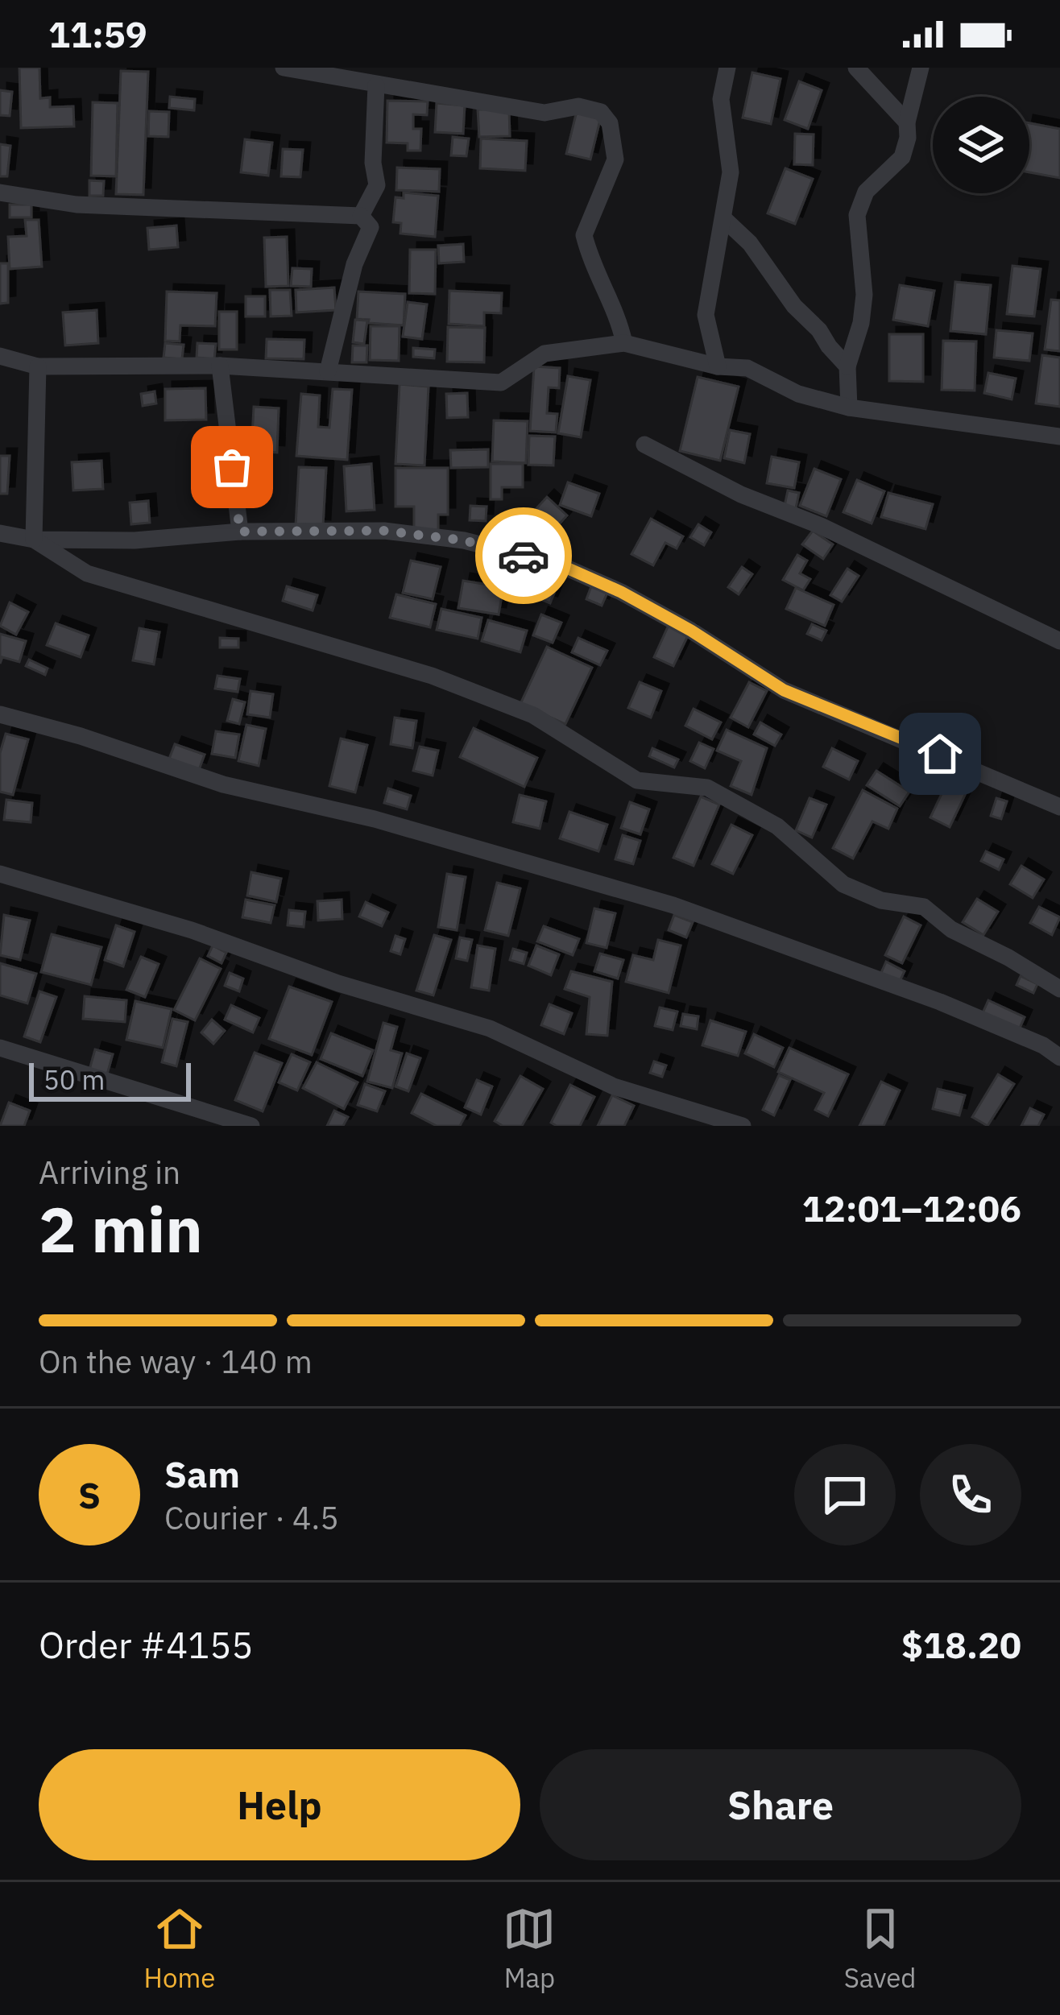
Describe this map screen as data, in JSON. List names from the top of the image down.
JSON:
{
  "scale_bar": "50 m",
  "page": {
    "status": "11:59",
    "scale": "50 m",
    "heading": ["2 min", "Arriving in", "12:01–12:06"],
    "panel": [
      "Sam",
      "Courier · 4.5",
      "Order #4155",
      "$18.20"
    ],
    "bar": "On the way · 140 m",
    "round": "S",
    "buttons": ["Help", "Share"],
    "tabs": ["Home", "Map", "Saved"]
  }
}
